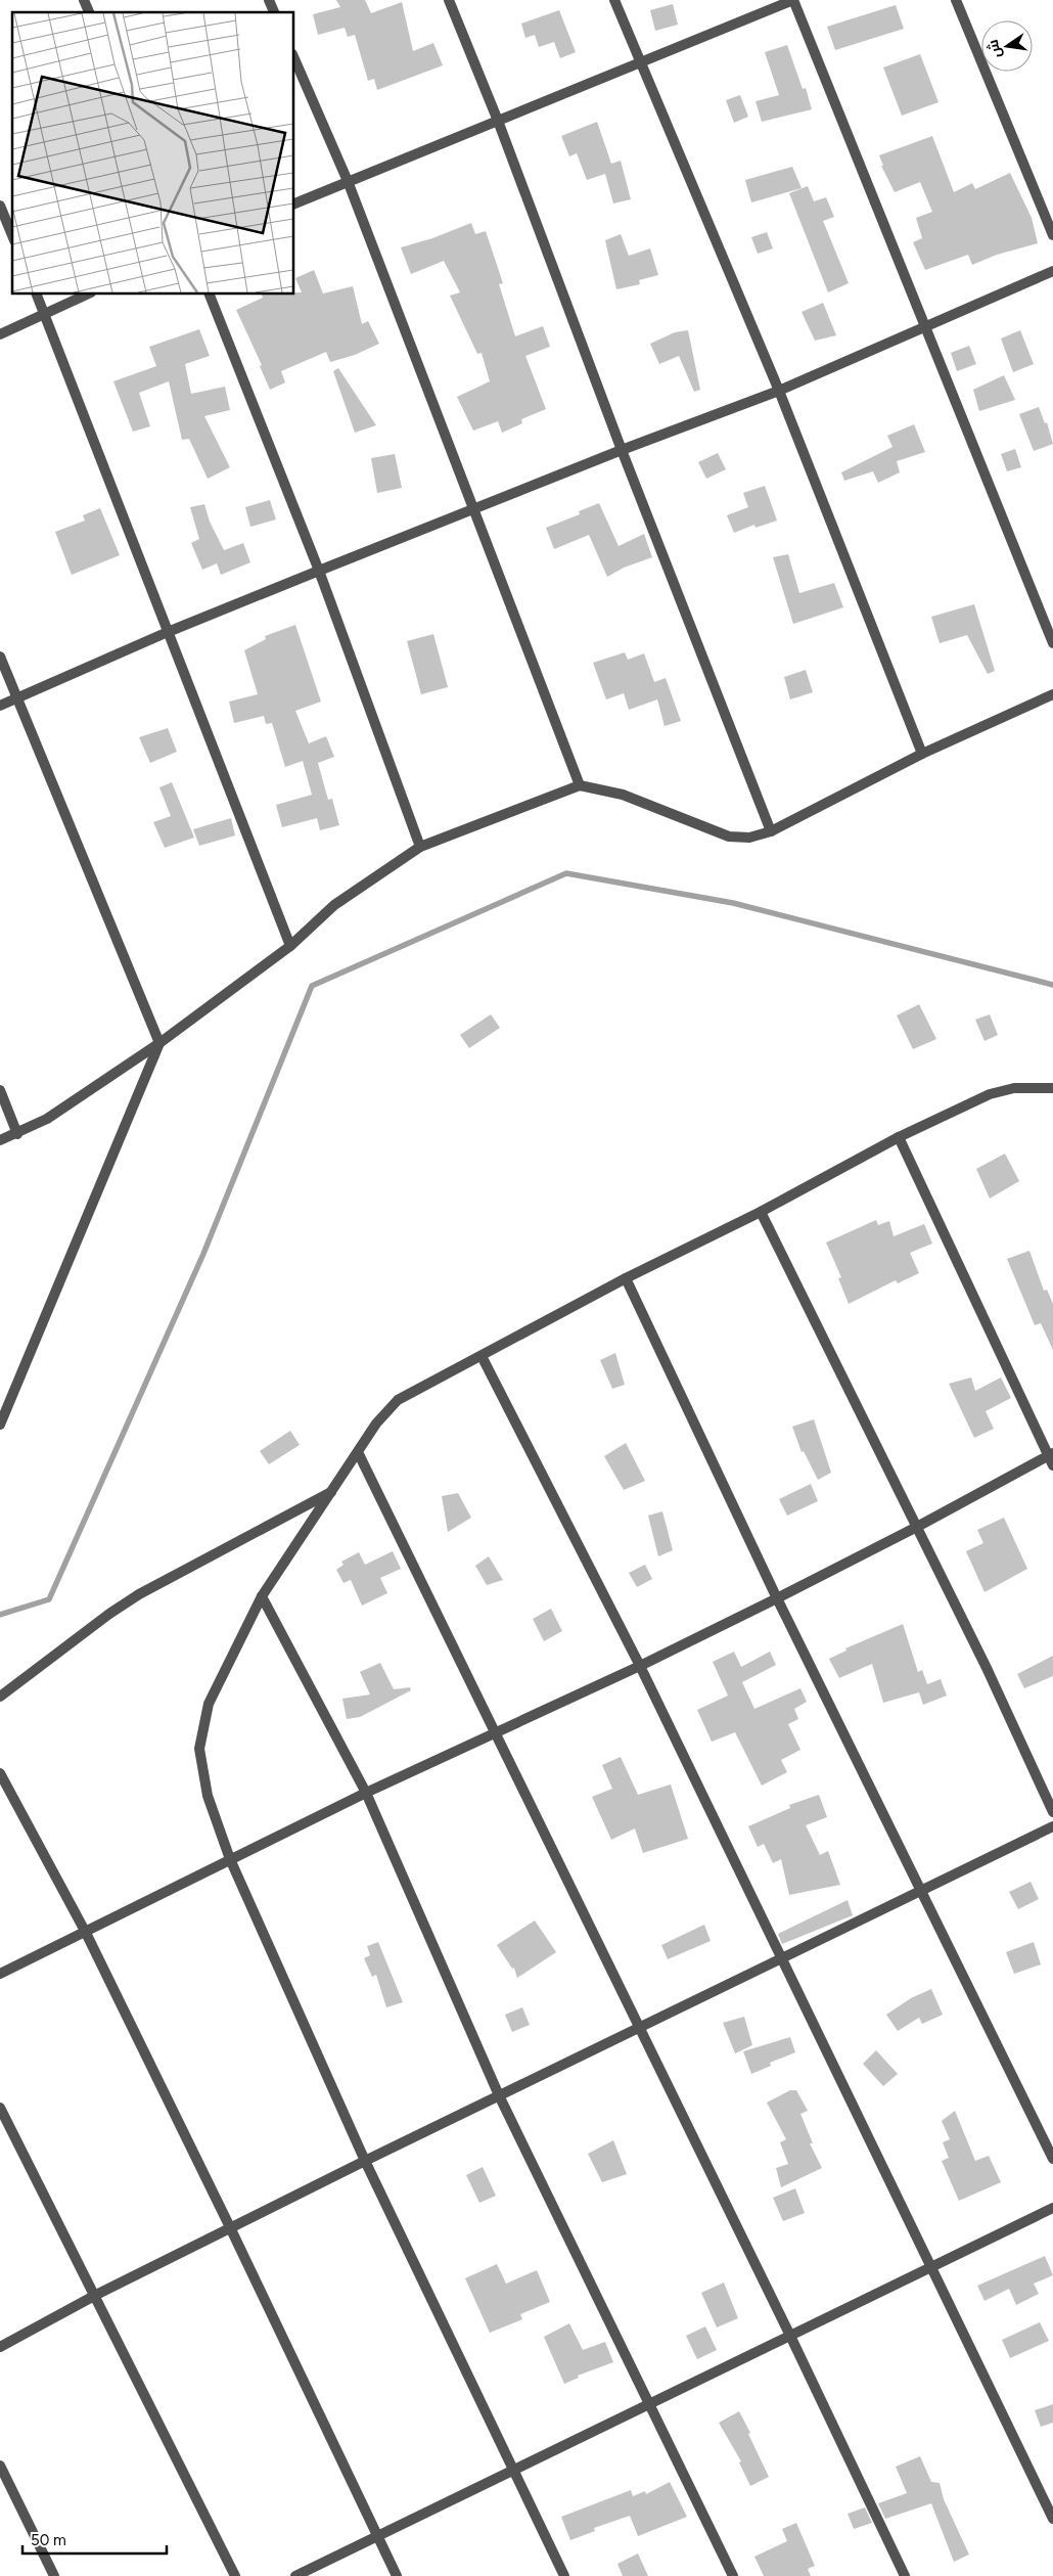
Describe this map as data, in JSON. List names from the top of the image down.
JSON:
{
  "scale_bar": "50 m",
  "north": "left"
}
